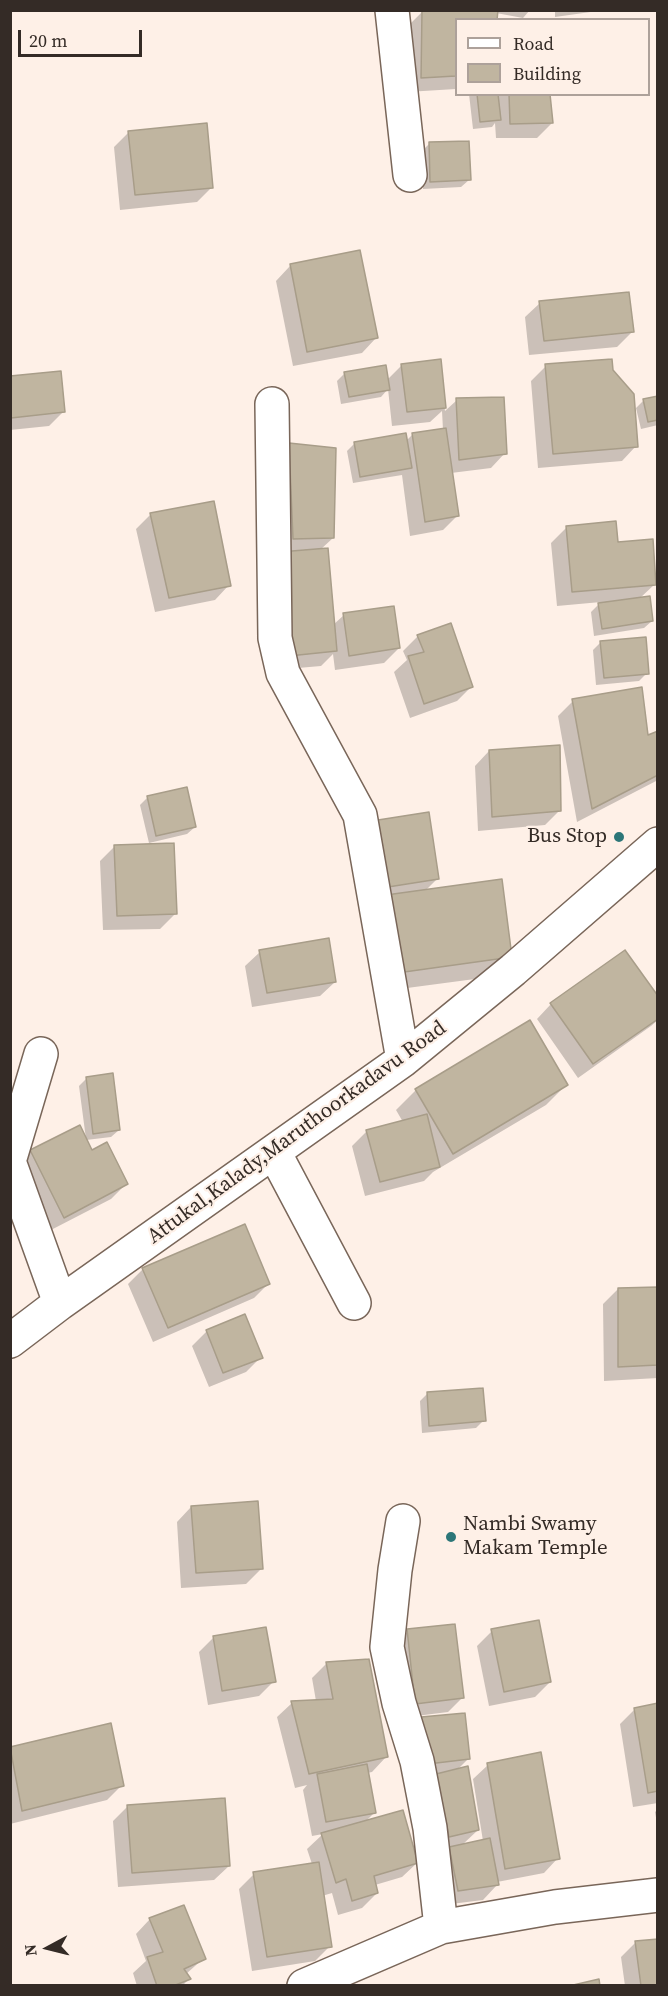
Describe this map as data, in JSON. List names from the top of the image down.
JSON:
{
  "streets": {
    "street": ["Attukal,Kalady,Maruthoorkadavu Road"]
  },
  "places": ["Bus Stop", "Nambi Swamy Makam Temple"],
  "legend": ["Road", "Building"],
  "scale_bar": "20 m",
  "north": "left"
}
